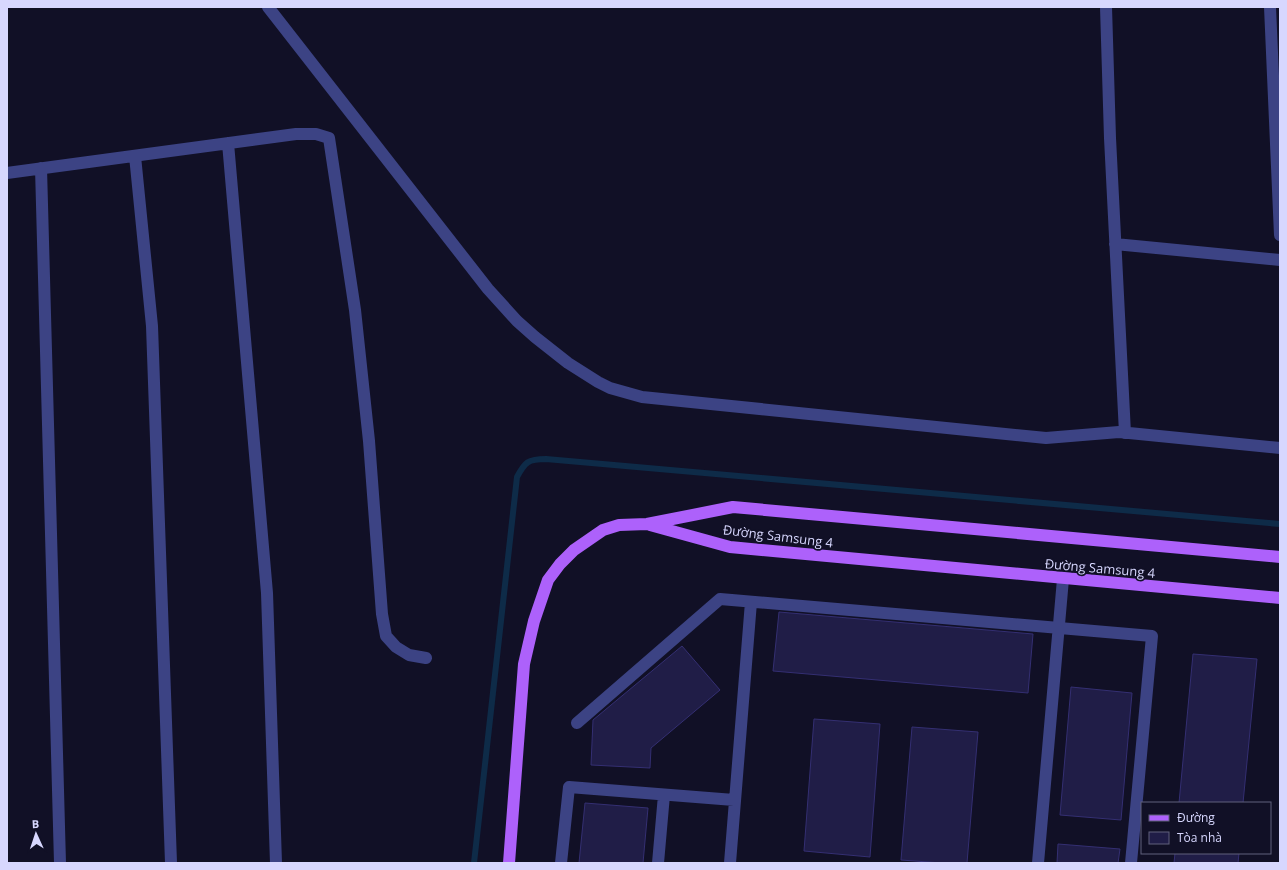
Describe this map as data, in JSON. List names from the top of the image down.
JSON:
{
  "streets": {
    "main road": ["Đường Samsung 4"]
  },
  "legend": ["Đường", "Tòa nhà"],
  "north": "top"
}
